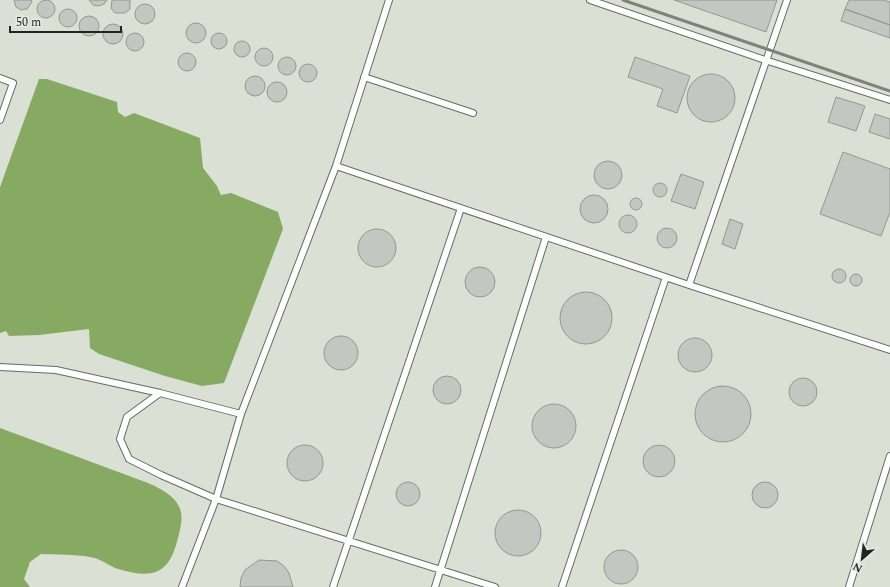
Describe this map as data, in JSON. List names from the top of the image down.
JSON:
{
  "scale_bar": "50 m",
  "north": "bottom left"
}
